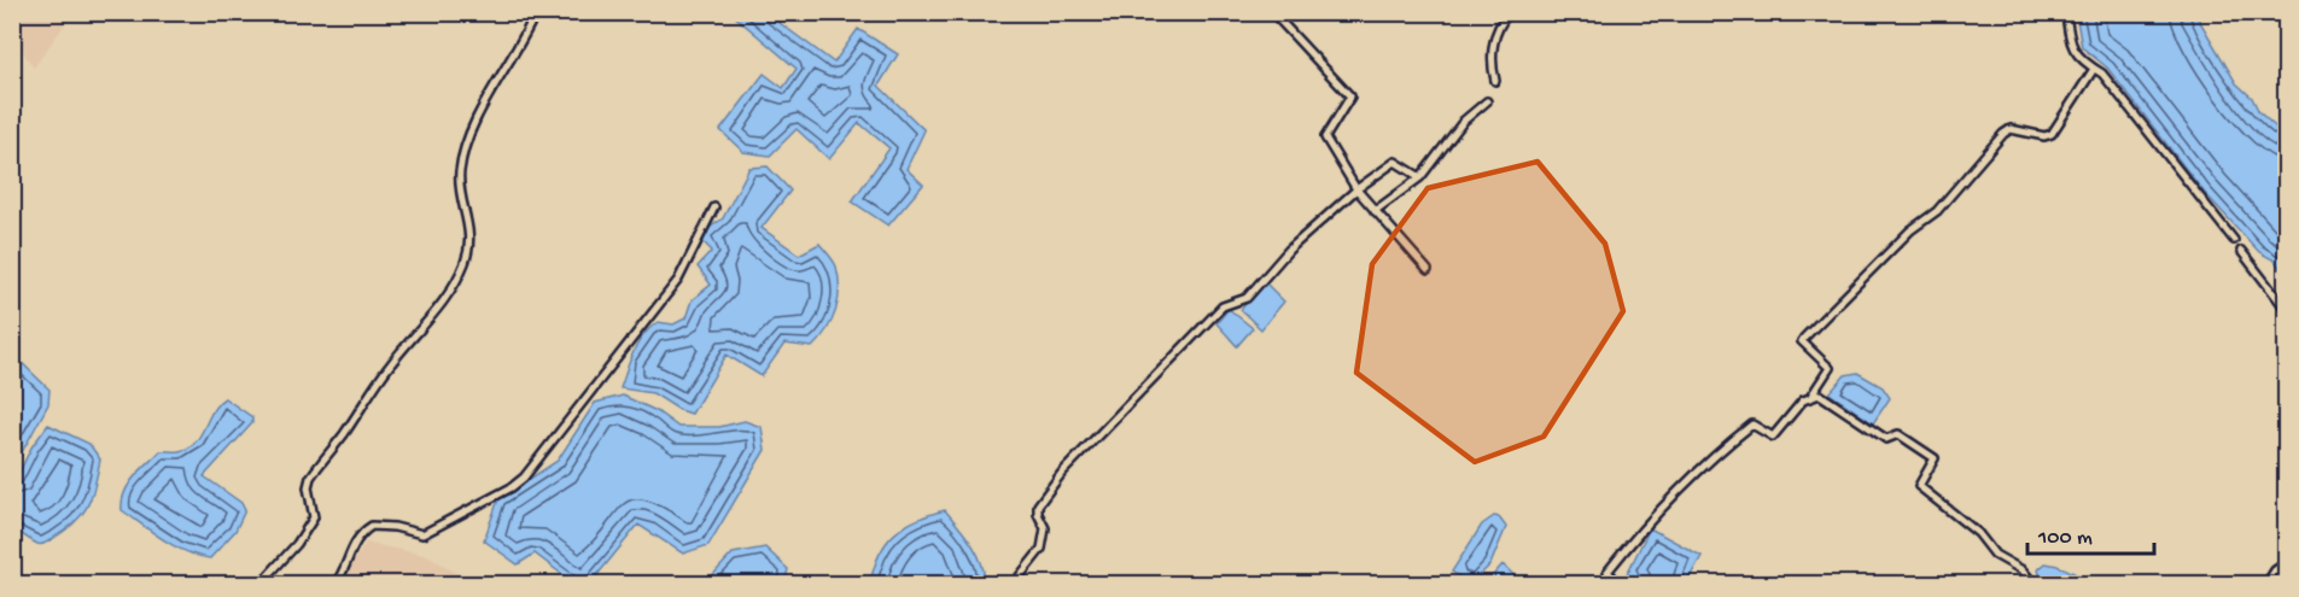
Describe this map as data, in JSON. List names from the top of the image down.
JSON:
{
  "scale_bar": "100 m"
}
